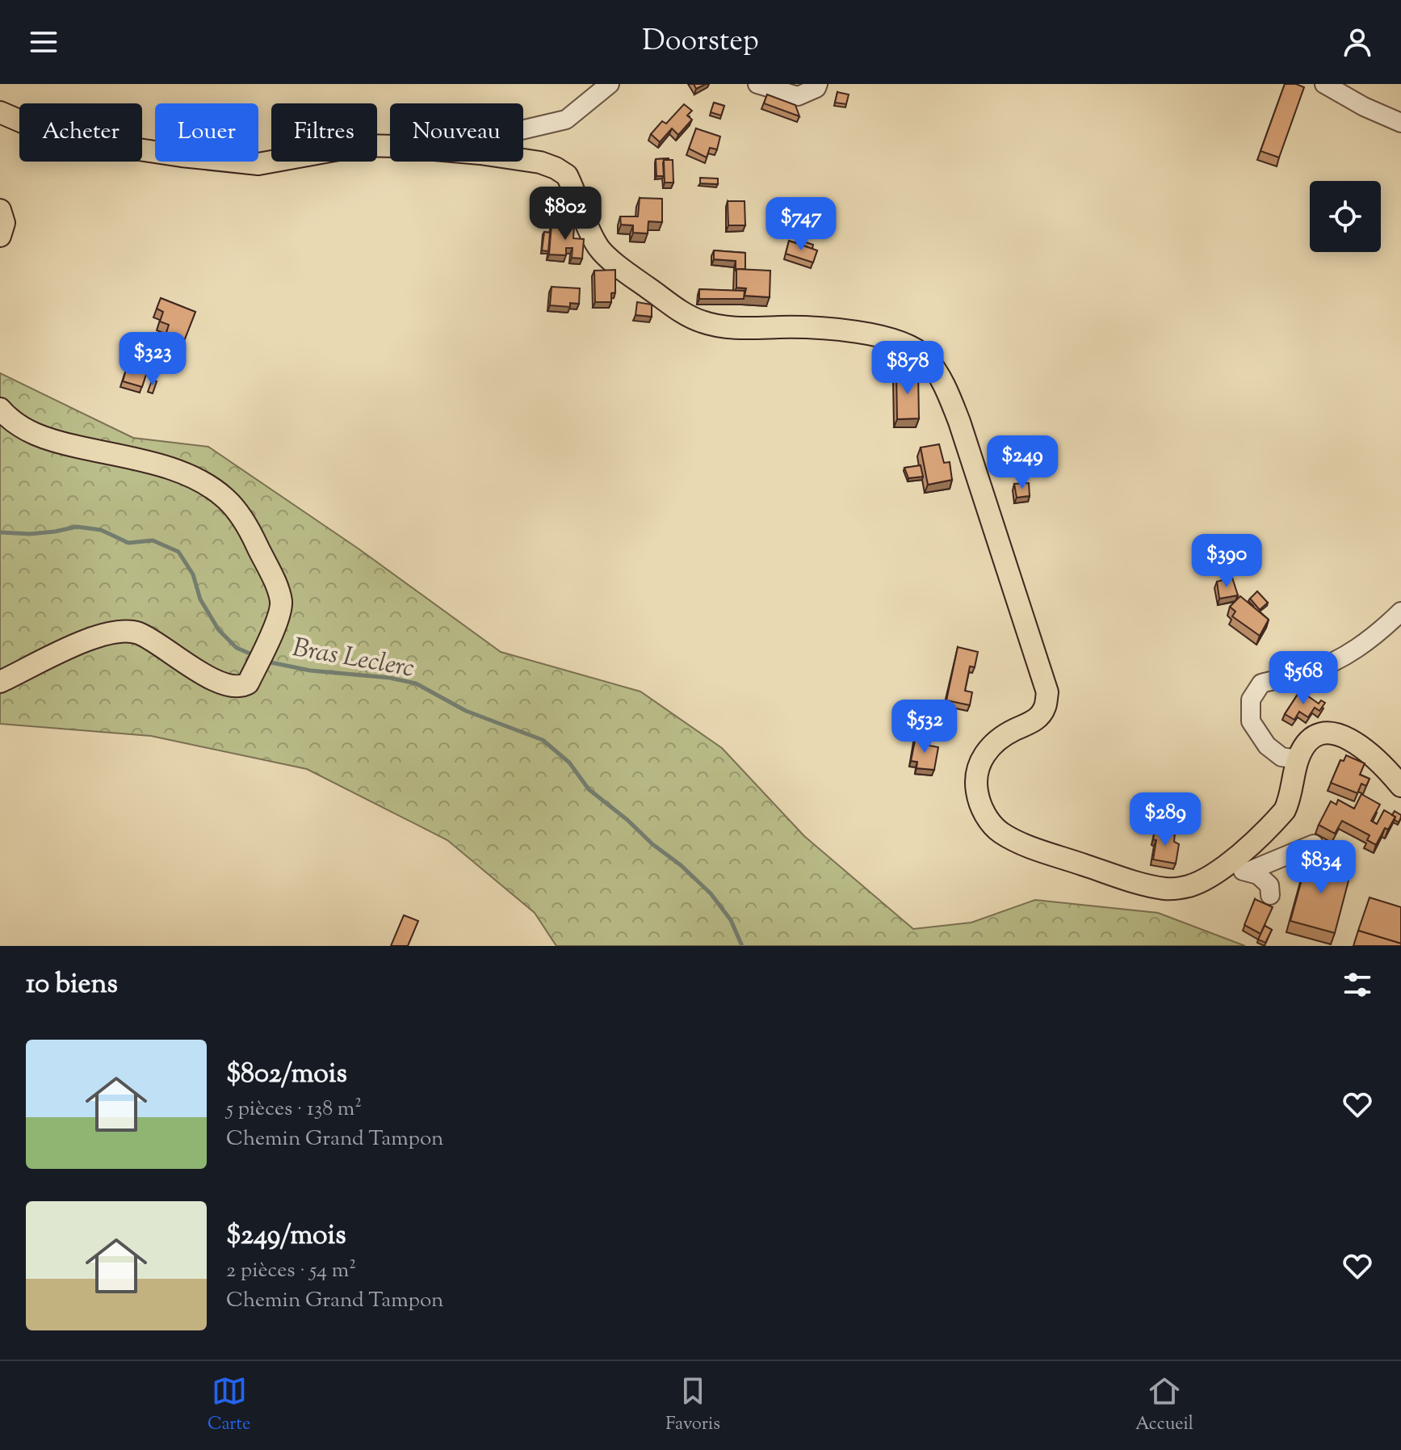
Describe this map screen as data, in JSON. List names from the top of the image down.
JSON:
{
  "water": ["Bras Leclerc"],
  "page": {
    "header": "Doorstep",
    "chip": [
      "Acheter",
      "Louer",
      "Filtres",
      "Nouveau"
    ],
    "price": [
      "$802",
      "$747",
      "$323",
      "$878",
      "$249",
      "$390",
      "$568",
      "$532",
      "$289",
      "$834"
    ],
    "heading": "10 biens",
    "list": [
      {
        "name": "$802/mois",
        "note": "5 pièces · 138 m² · Chemin Grand Tampon"
      },
      {
        "name": "$249/mois",
        "note": "2 pièces · 54 m² · Chemin Grand Tampon"
      }
    ],
    "tabs": ["Carte", "Favoris", "Accueil"]
  }
}
